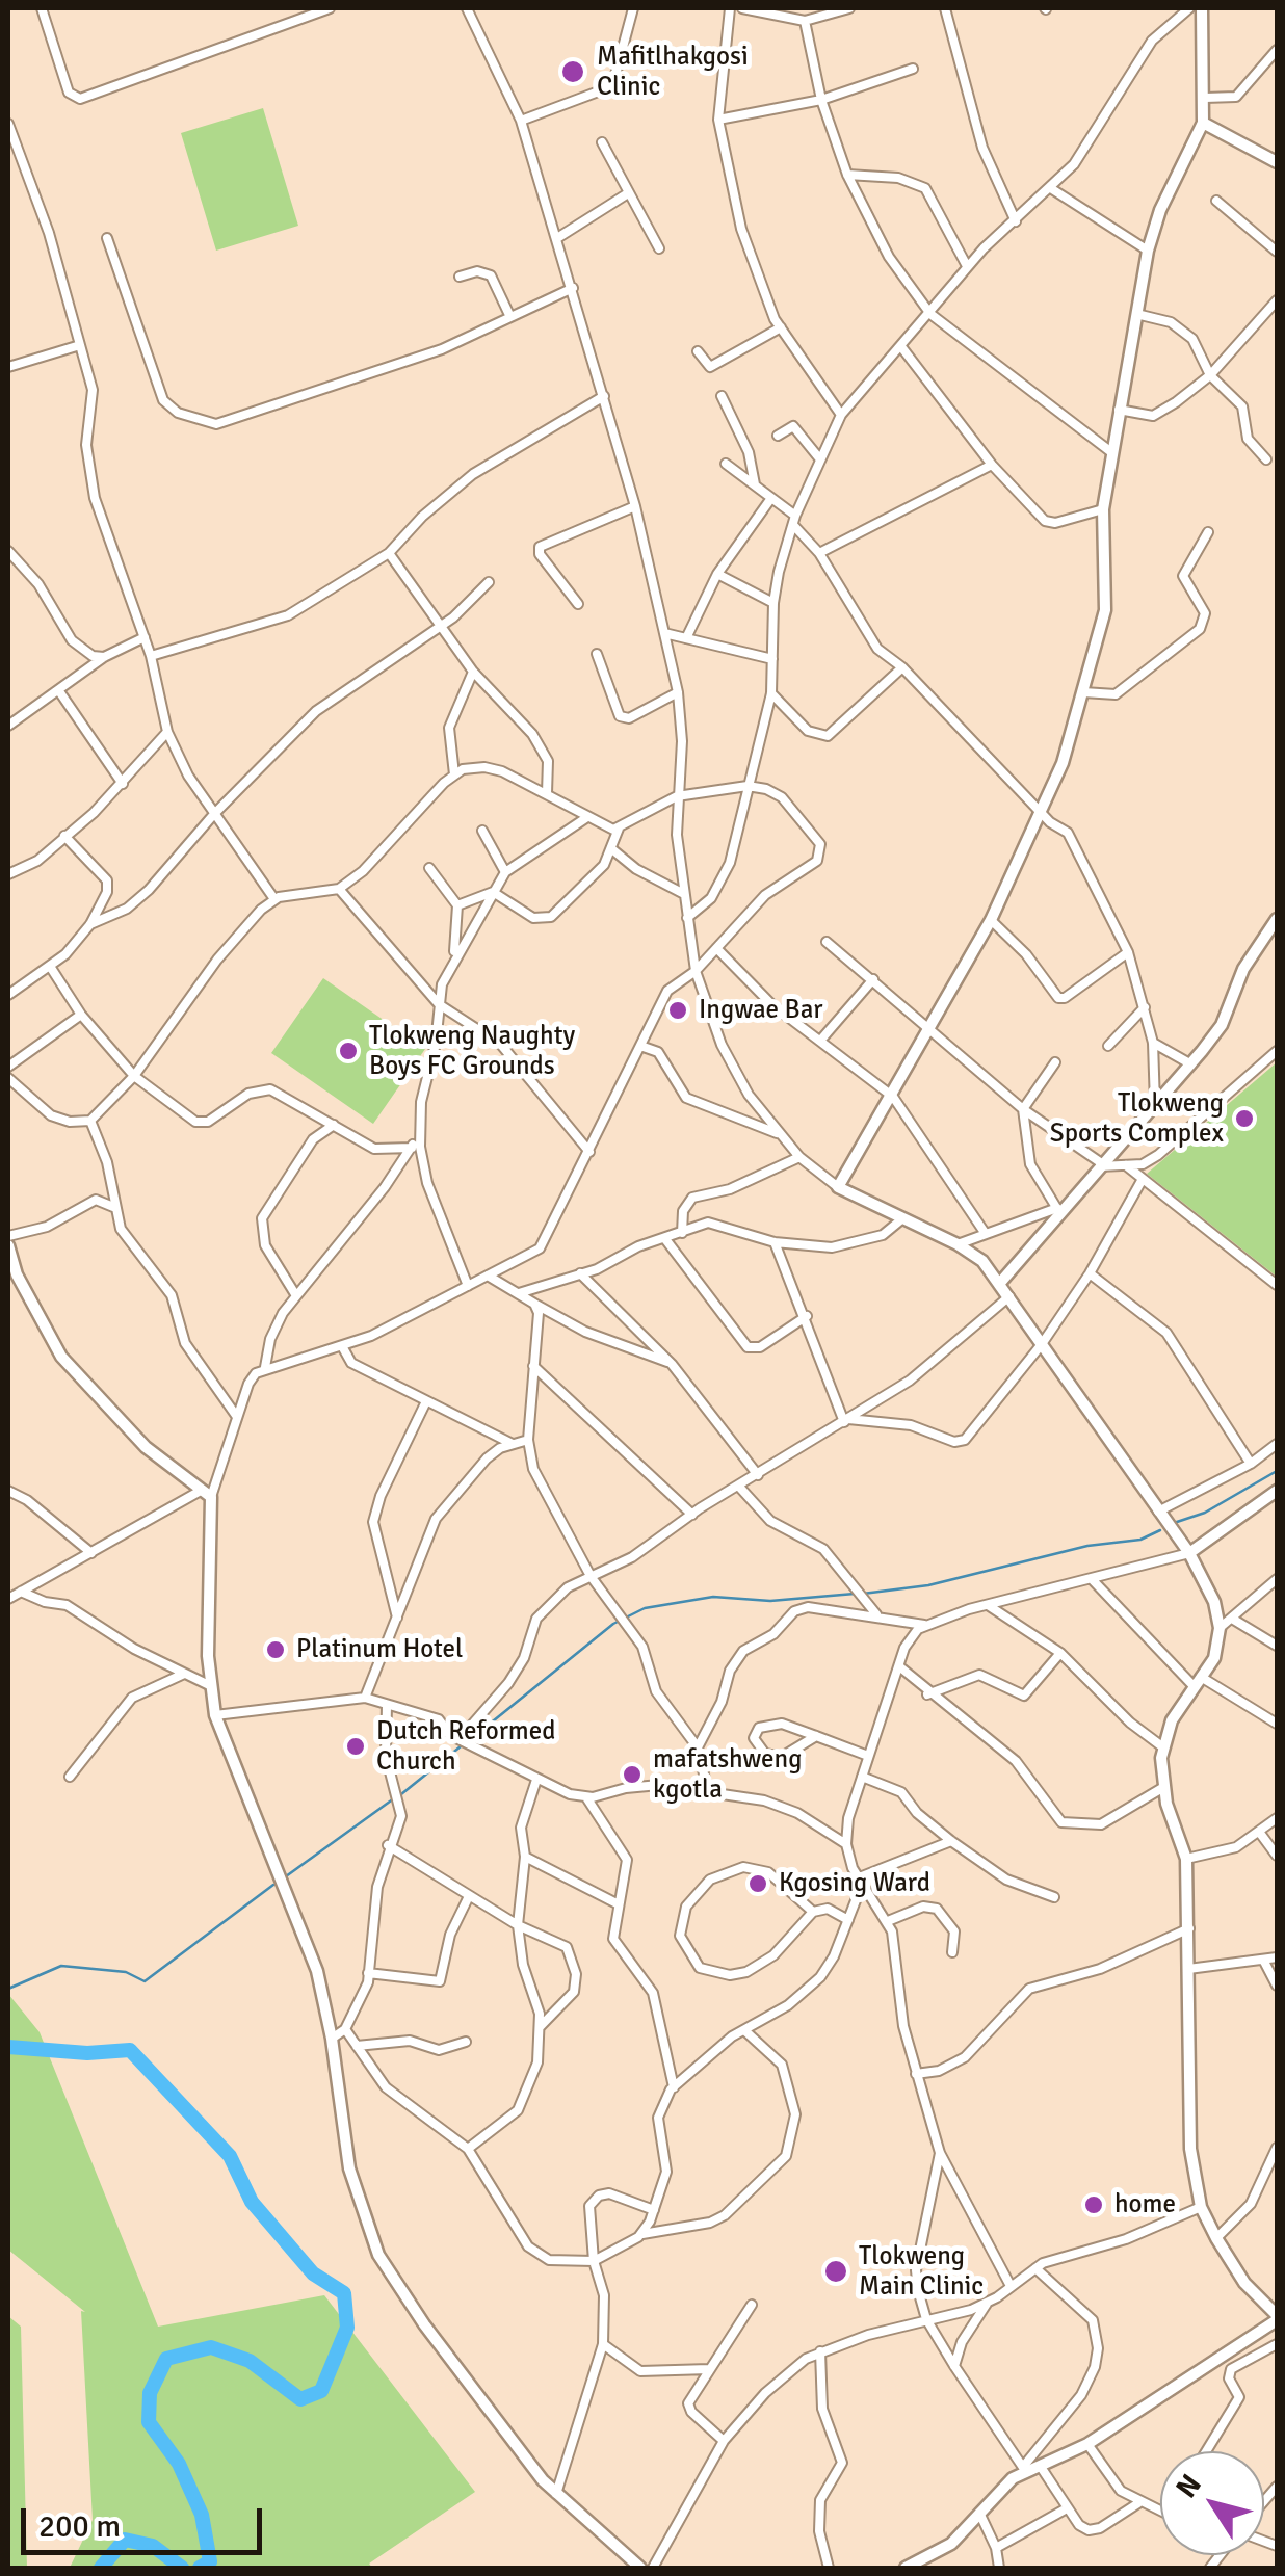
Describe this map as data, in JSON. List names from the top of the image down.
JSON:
{
  "places": [
    "Mafitlhakgosi Clinic",
    "Ingwae Bar",
    "Tlokweng Naughty Boys FC Grounds",
    "Tlokweng Sports Complex",
    "Platinum Hotel",
    "Dutch Reformed Church",
    "mafatshweng kgotla",
    "Kgosing Ward",
    "home",
    "Tlokweng Main Clinic"
  ],
  "scale_bar": "200 m",
  "north": "top left"
}
